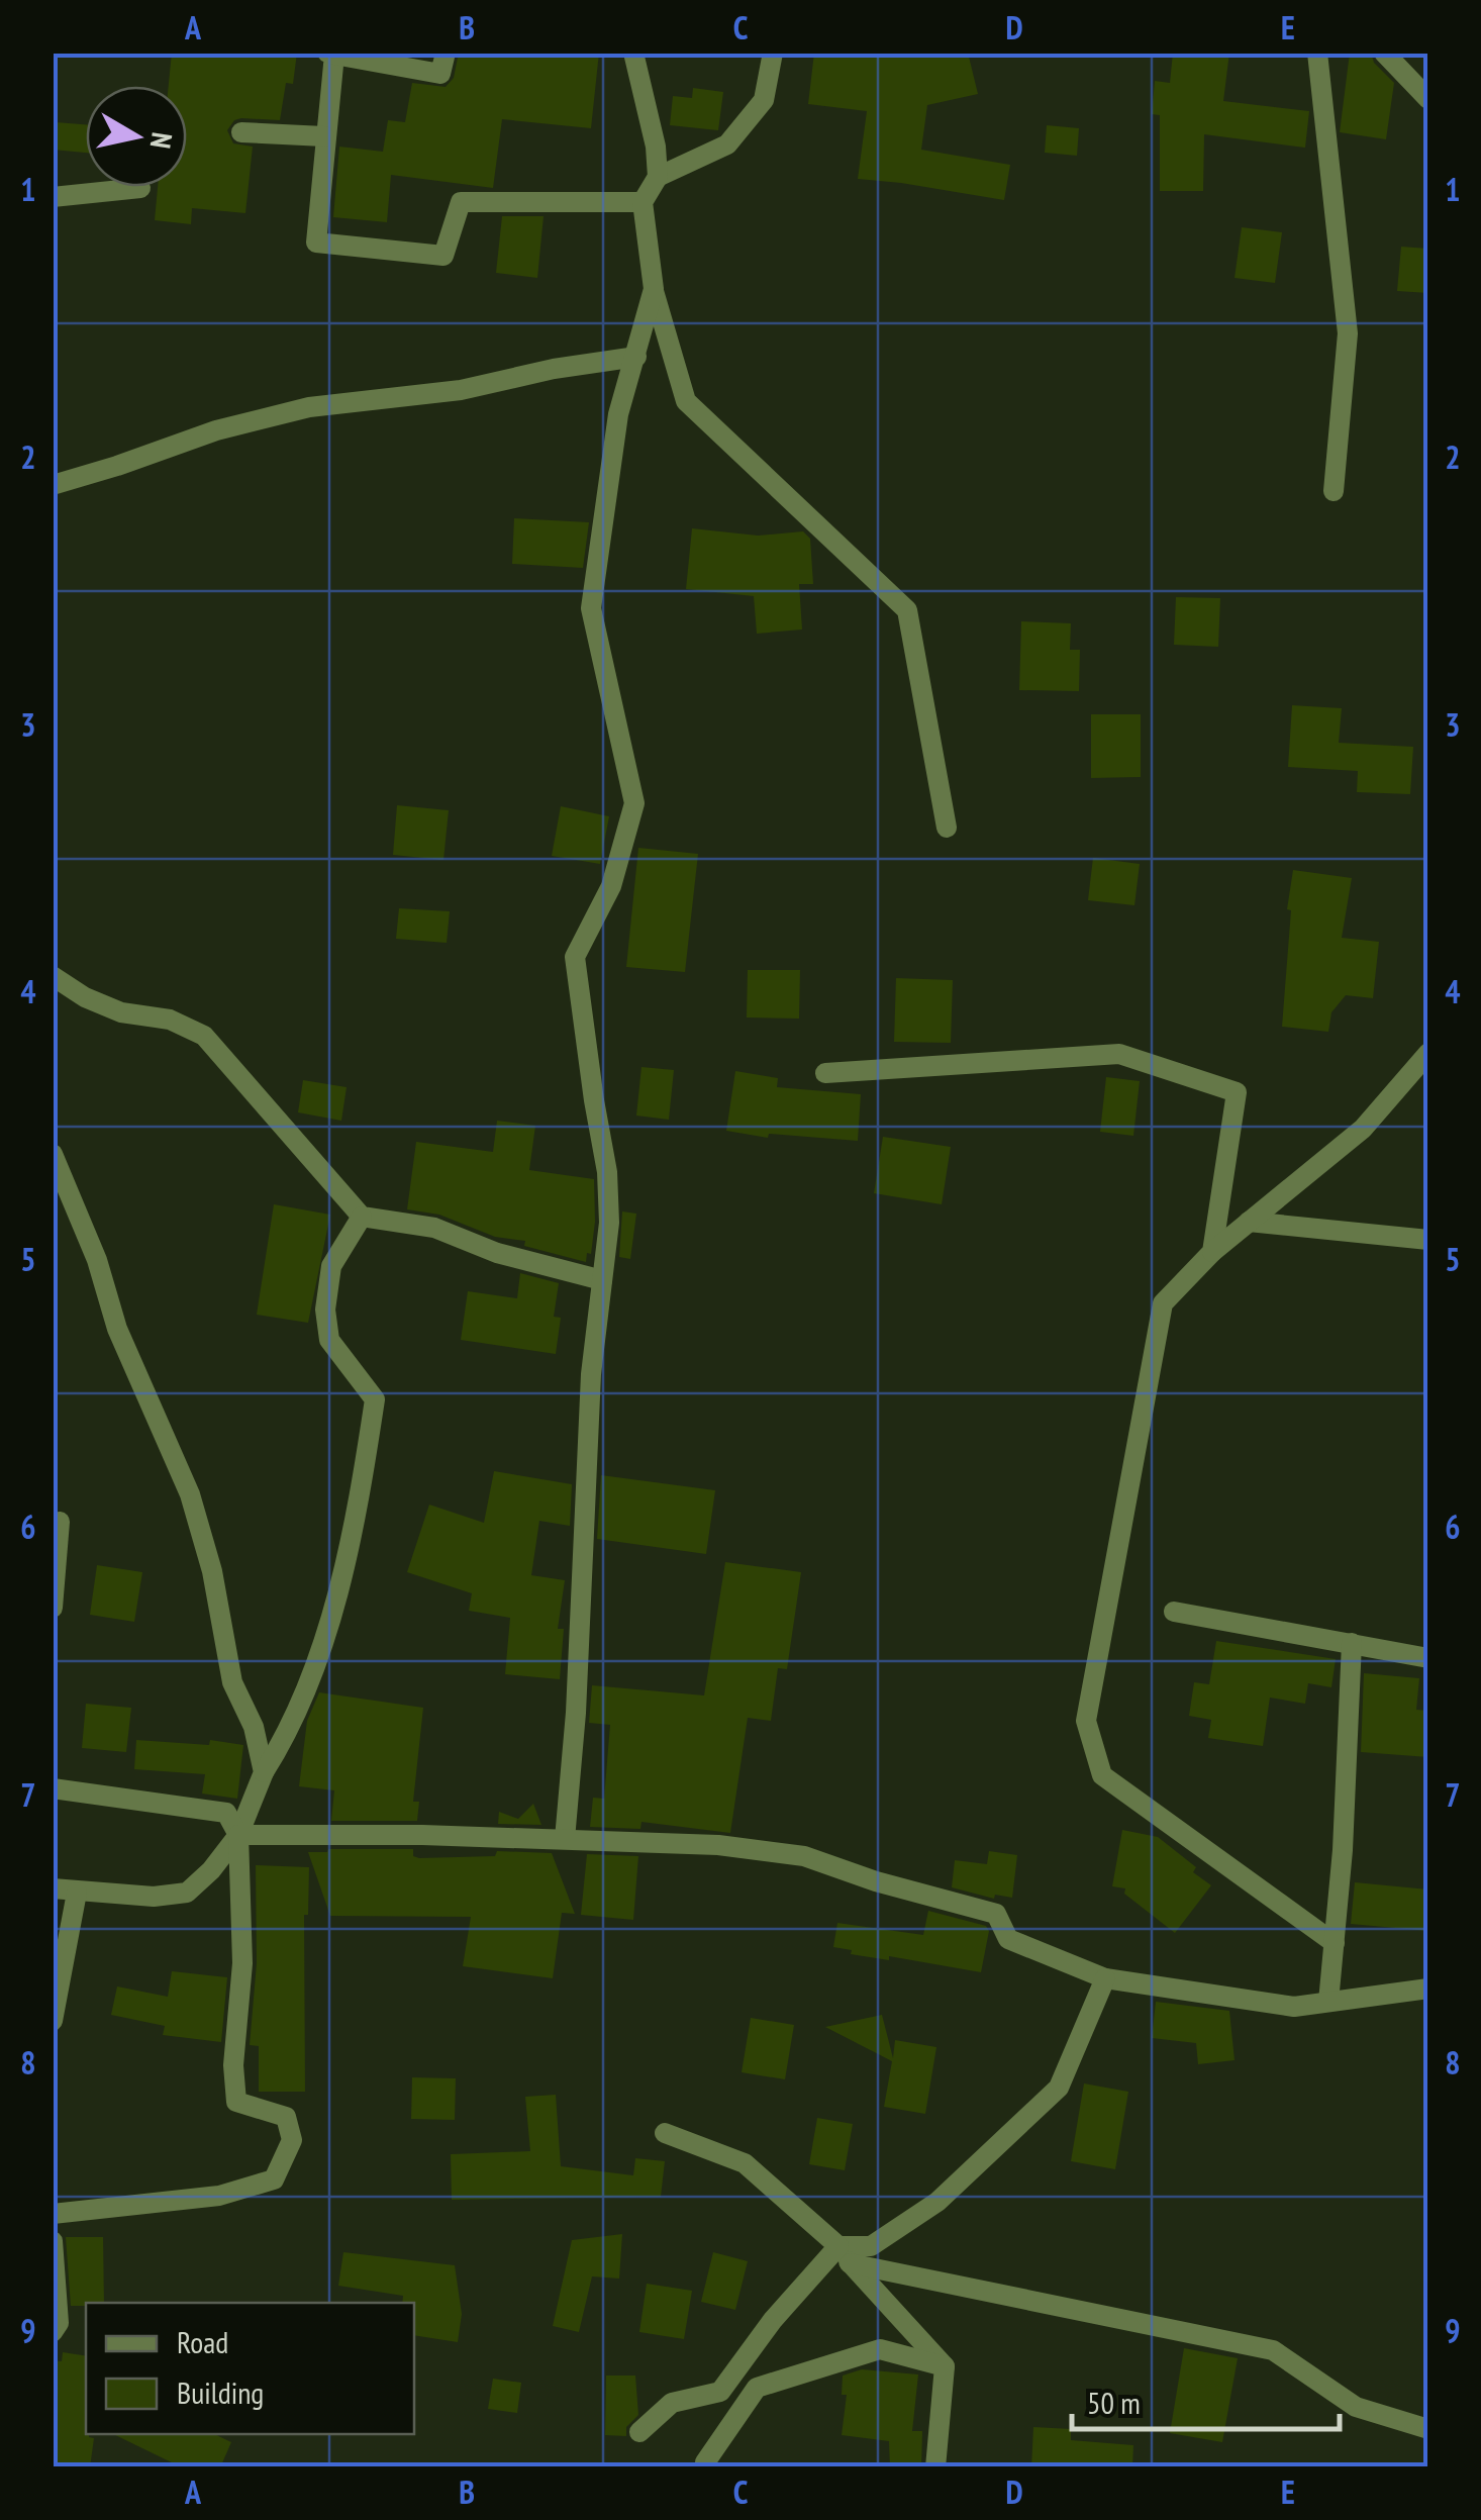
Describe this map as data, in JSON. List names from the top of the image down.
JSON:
{
  "legend": ["Road", "Building"],
  "scale_bar": "50 m",
  "north": "right",
  "grid": {
    "columns": [
      "A",
      "B",
      "C",
      "D",
      "E"
    ],
    "rows": [
      "1",
      "2",
      "3",
      "4",
      "5",
      "6",
      "7",
      "8",
      "9"
    ]
  }
}
